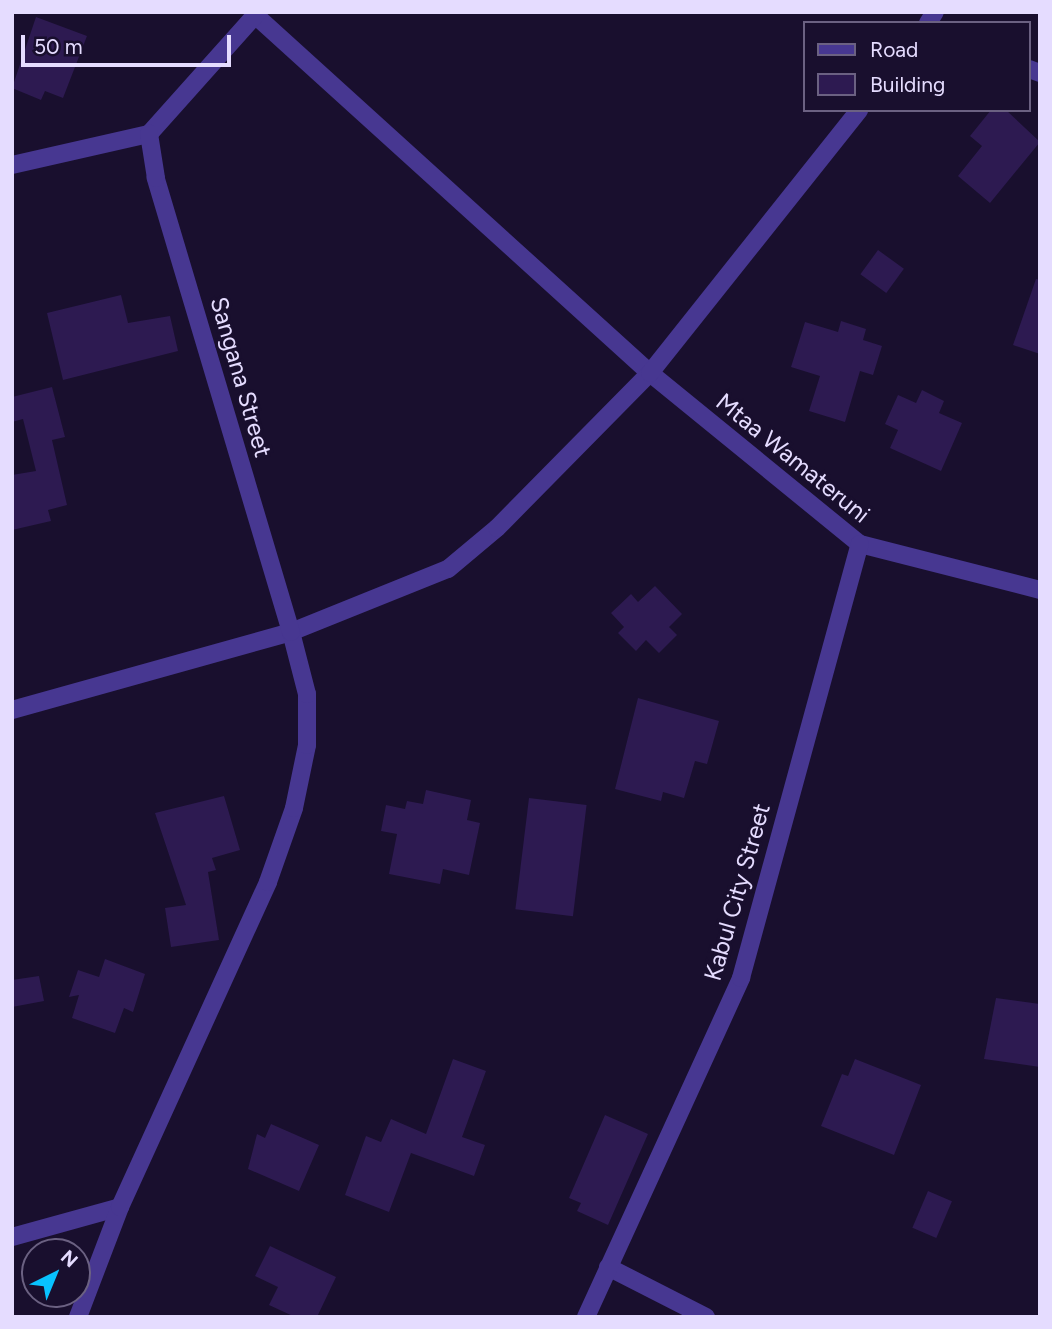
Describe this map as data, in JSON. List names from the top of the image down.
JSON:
{
  "streets": {
    "street": ["Sangana Street", "Mtaa Wamateruni", "Kabul City Street"]
  },
  "crossings": [
    ["Mtaa Wamateruni", "Kabul City Street"]
  ],
  "legend": ["Road", "Building"],
  "scale_bar": "50 m",
  "north": "top right"
}
